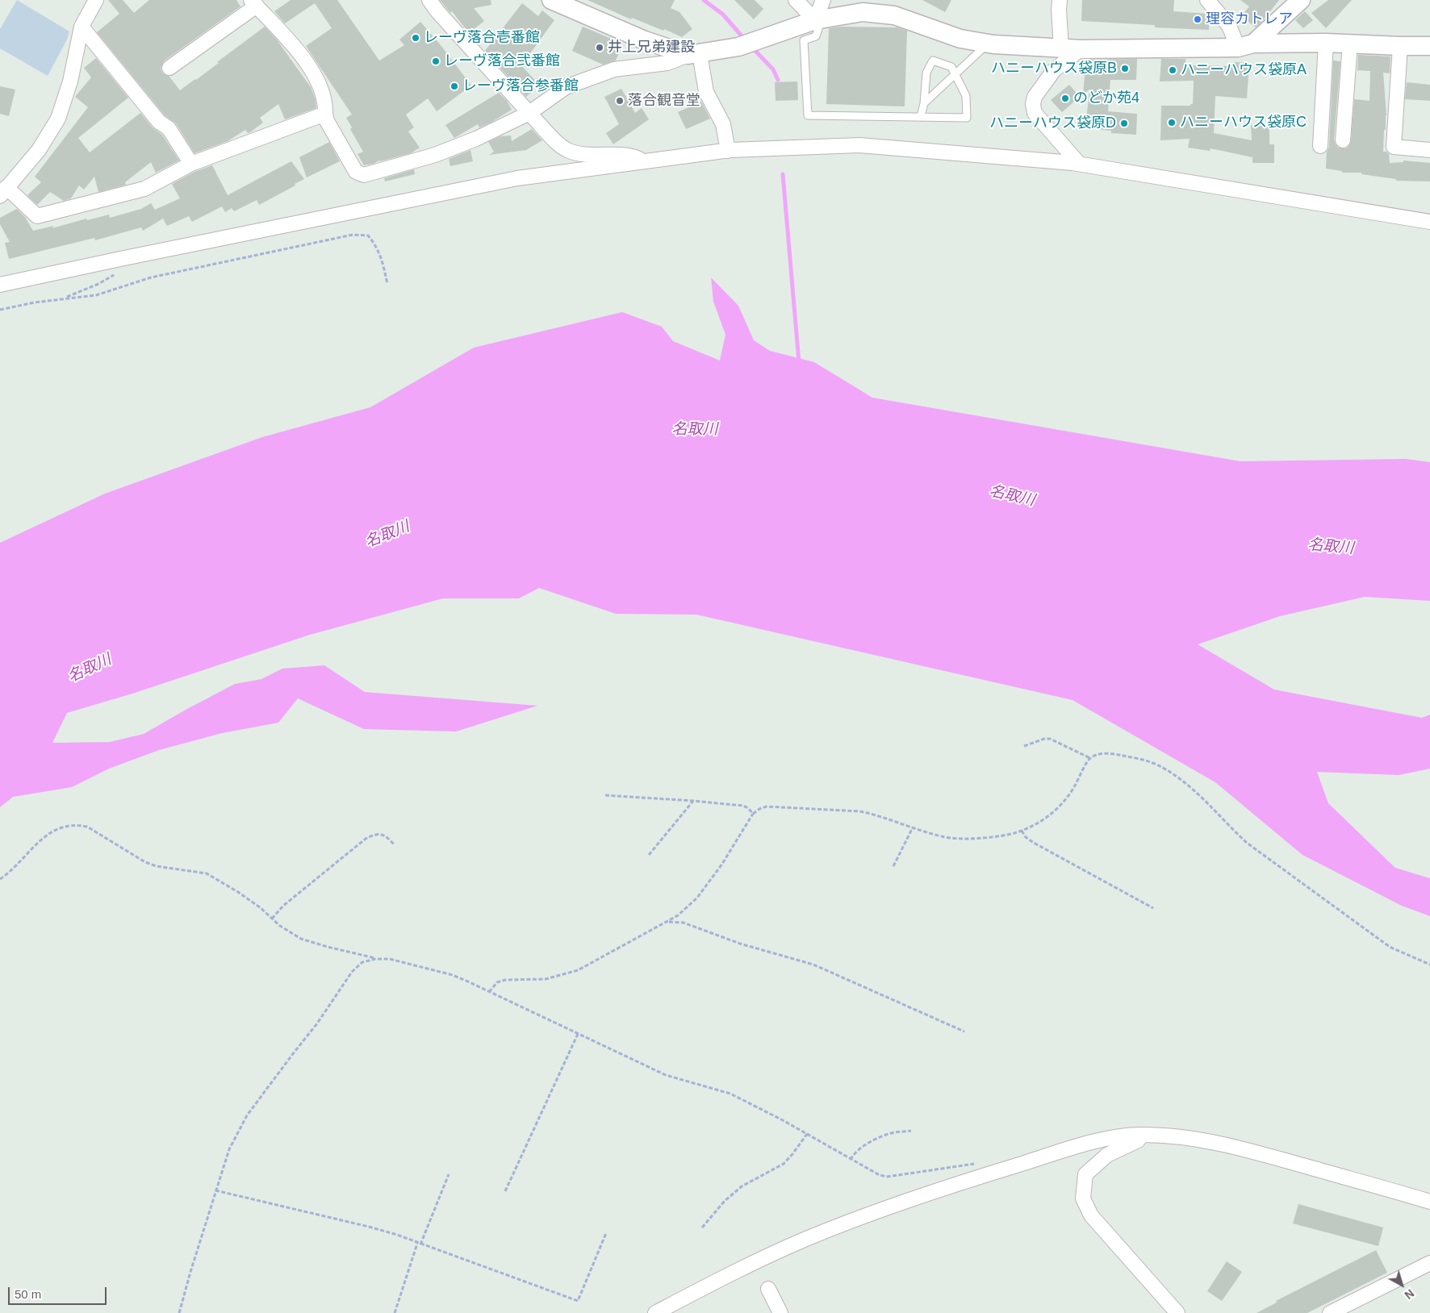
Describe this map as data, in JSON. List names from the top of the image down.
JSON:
{
  "water": ["名取川"],
  "places": [
    "理容カトレア",
    "レーヴ落合壱番館",
    "井上兄弟建設",
    "レーヴ落合弐番館",
    "ハニーハウス袋原B",
    "ハニーハウス袋原A",
    "レーヴ落合参番館",
    "のどか苑4",
    "落合観音堂",
    "ハニーハウス袋原C",
    "ハニーハウス袋原D"
  ],
  "scale_bar": "50 m",
  "north": "bottom right"
}
